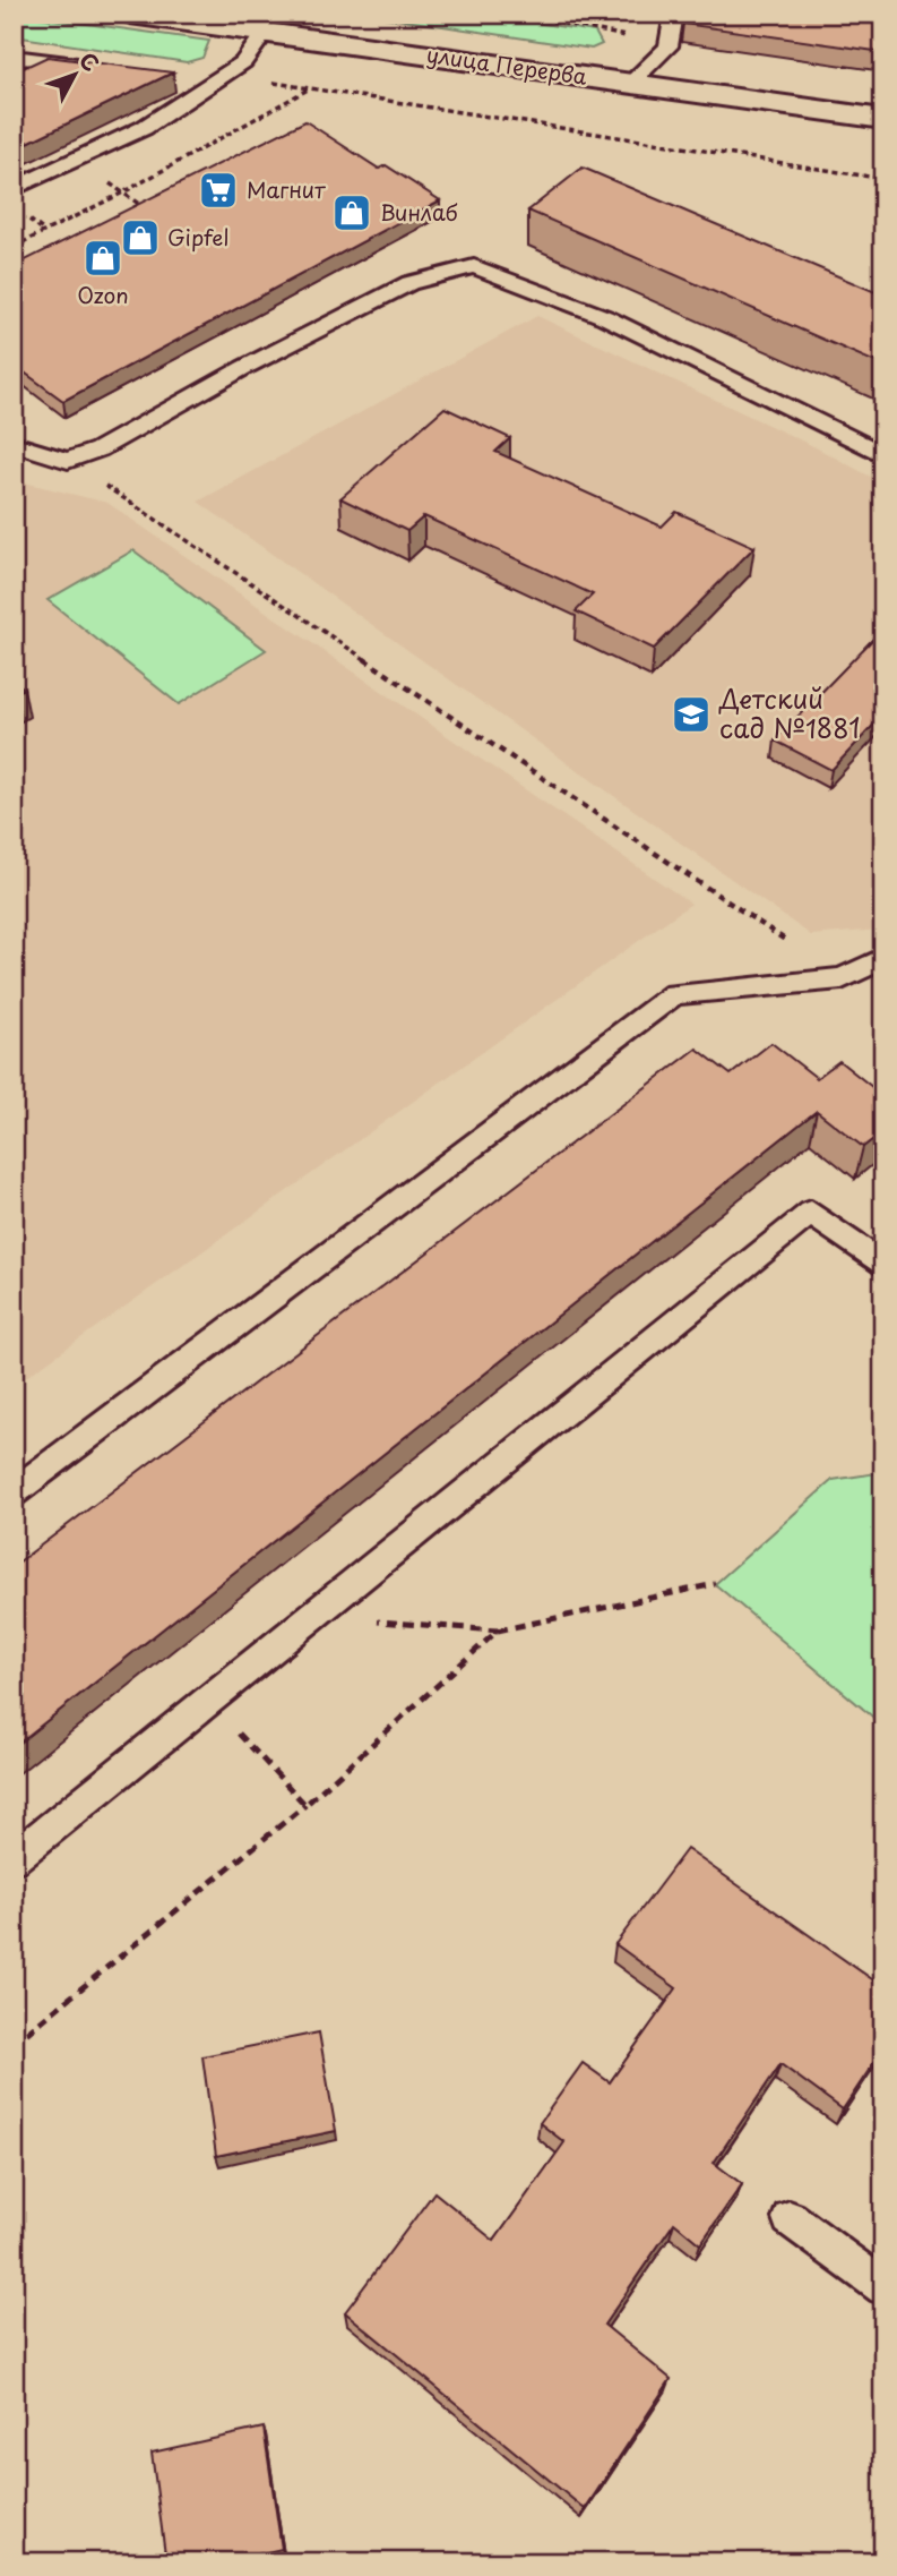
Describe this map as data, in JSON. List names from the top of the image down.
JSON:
{
  "streets": {
    "main road": ["улица Перерва"]
  },
  "places": {
    "supermarket": ["Магнит"],
    "shop": ["Винлаб", "Gipfel", "Ozon"],
    "school or university": ["Детский сад №1881"]
  },
  "north": "top right"
}
